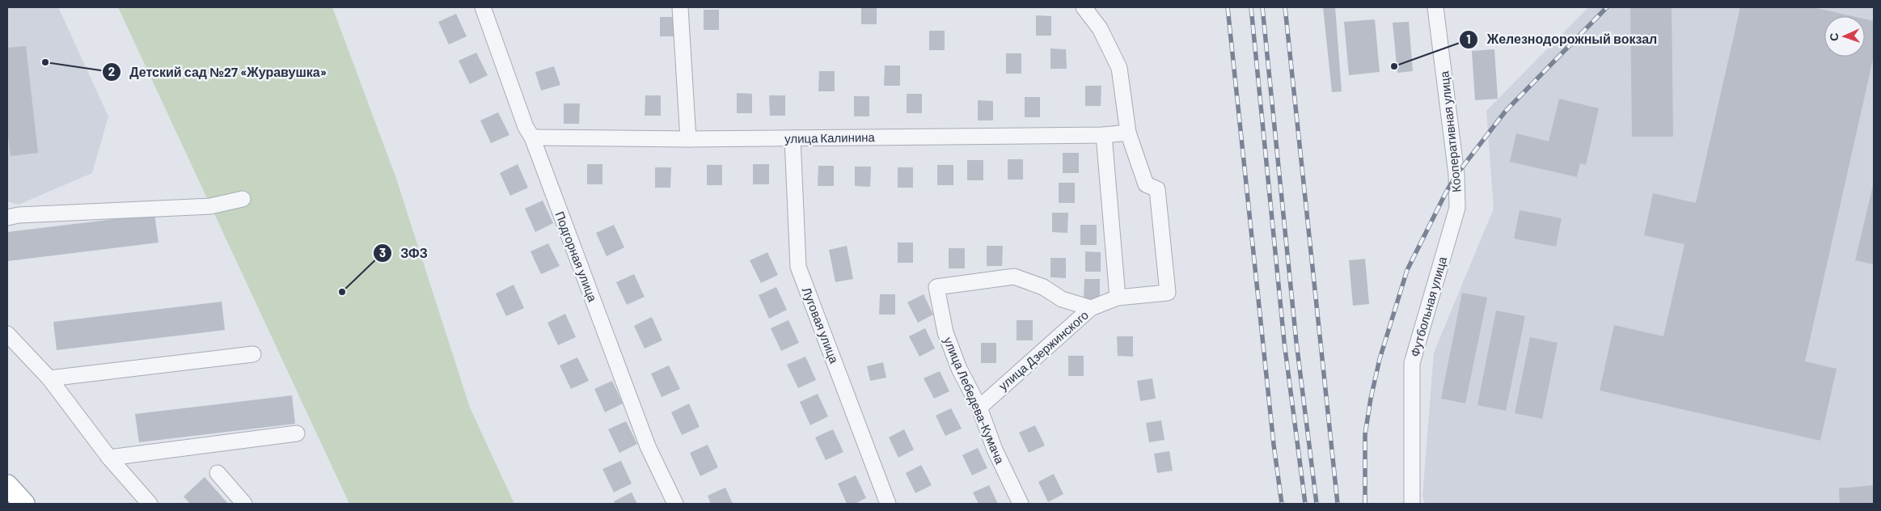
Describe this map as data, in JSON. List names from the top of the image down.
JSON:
{
  "streets": {
    "street": [
      "Кооперативная улица",
      "улица Калинина",
      "Подгорная улица",
      "Футбольная улица",
      "Луговая улица",
      "улица Дзержинского",
      "улица Лебедева-Кумача"
    ]
  },
  "crossings": [
    ["Кооперативная улица", "Футбольная улица"],
    ["улица Калинина", "Подгорная улица"],
    ["улица Калинина", "Луговая улица"],
    ["улица Калинина", "улица Дзержинского"],
    ["улица Дзержинского", "улица Лебедева-Кумача"]
  ],
  "places": ["Детский сад №27 «Журавушка»", "Железнодорожный вокзал", "ЗФЗ"],
  "north": "left"
}
